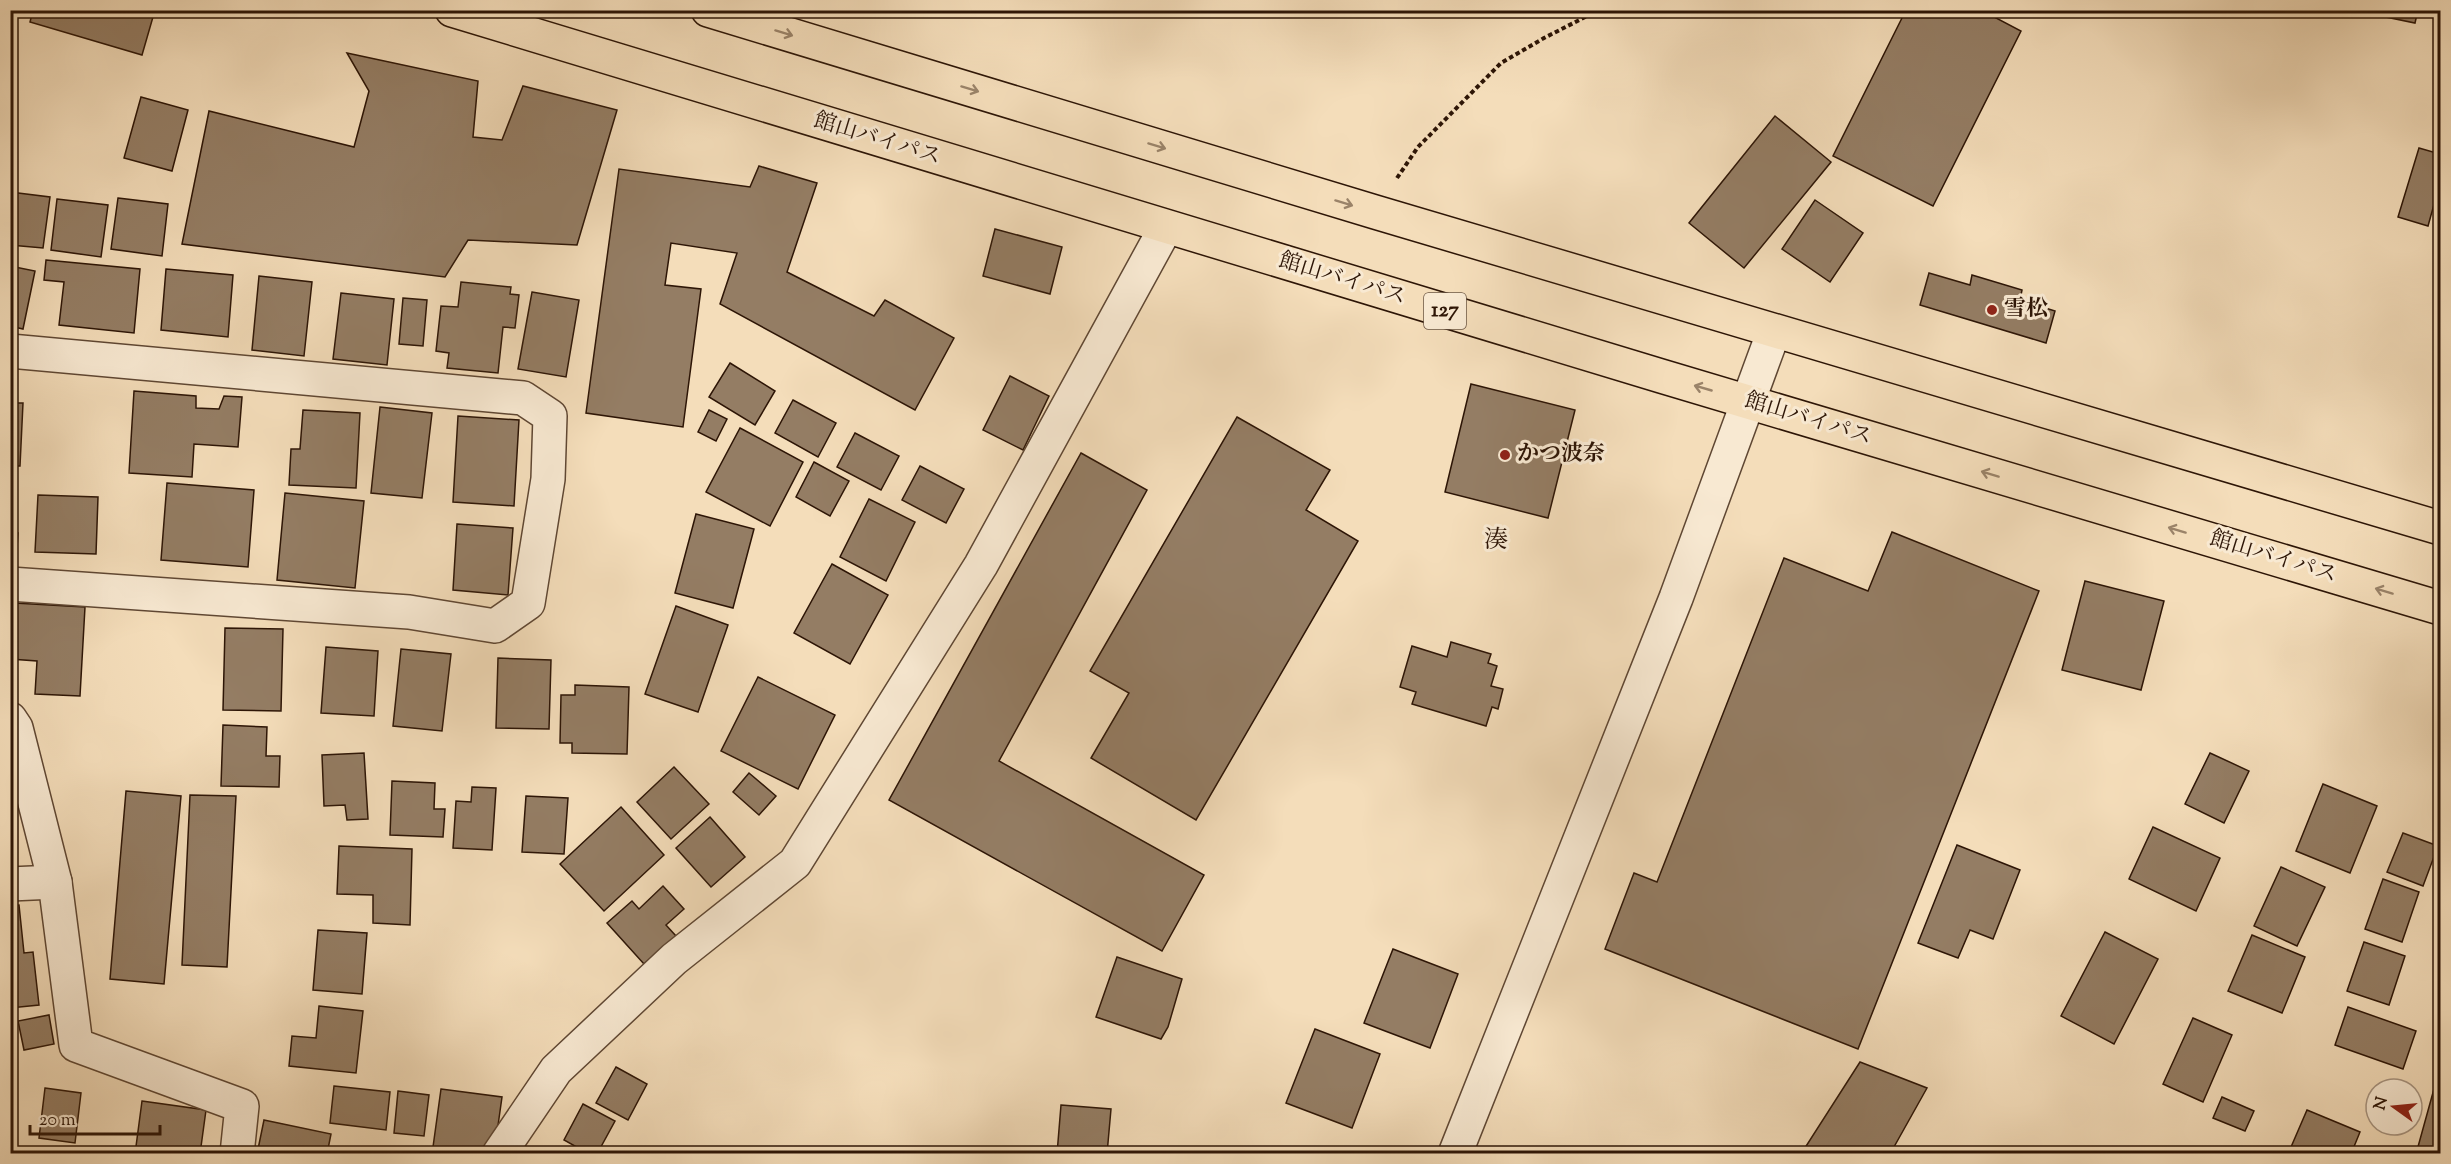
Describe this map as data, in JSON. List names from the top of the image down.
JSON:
{
  "streets": {
    "highway": ["館山バイパス", "127"]
  },
  "districts": ["湊"],
  "places": ["雪松", "かつ波奈"],
  "scale_bar": "20 m",
  "north": "left"
}
